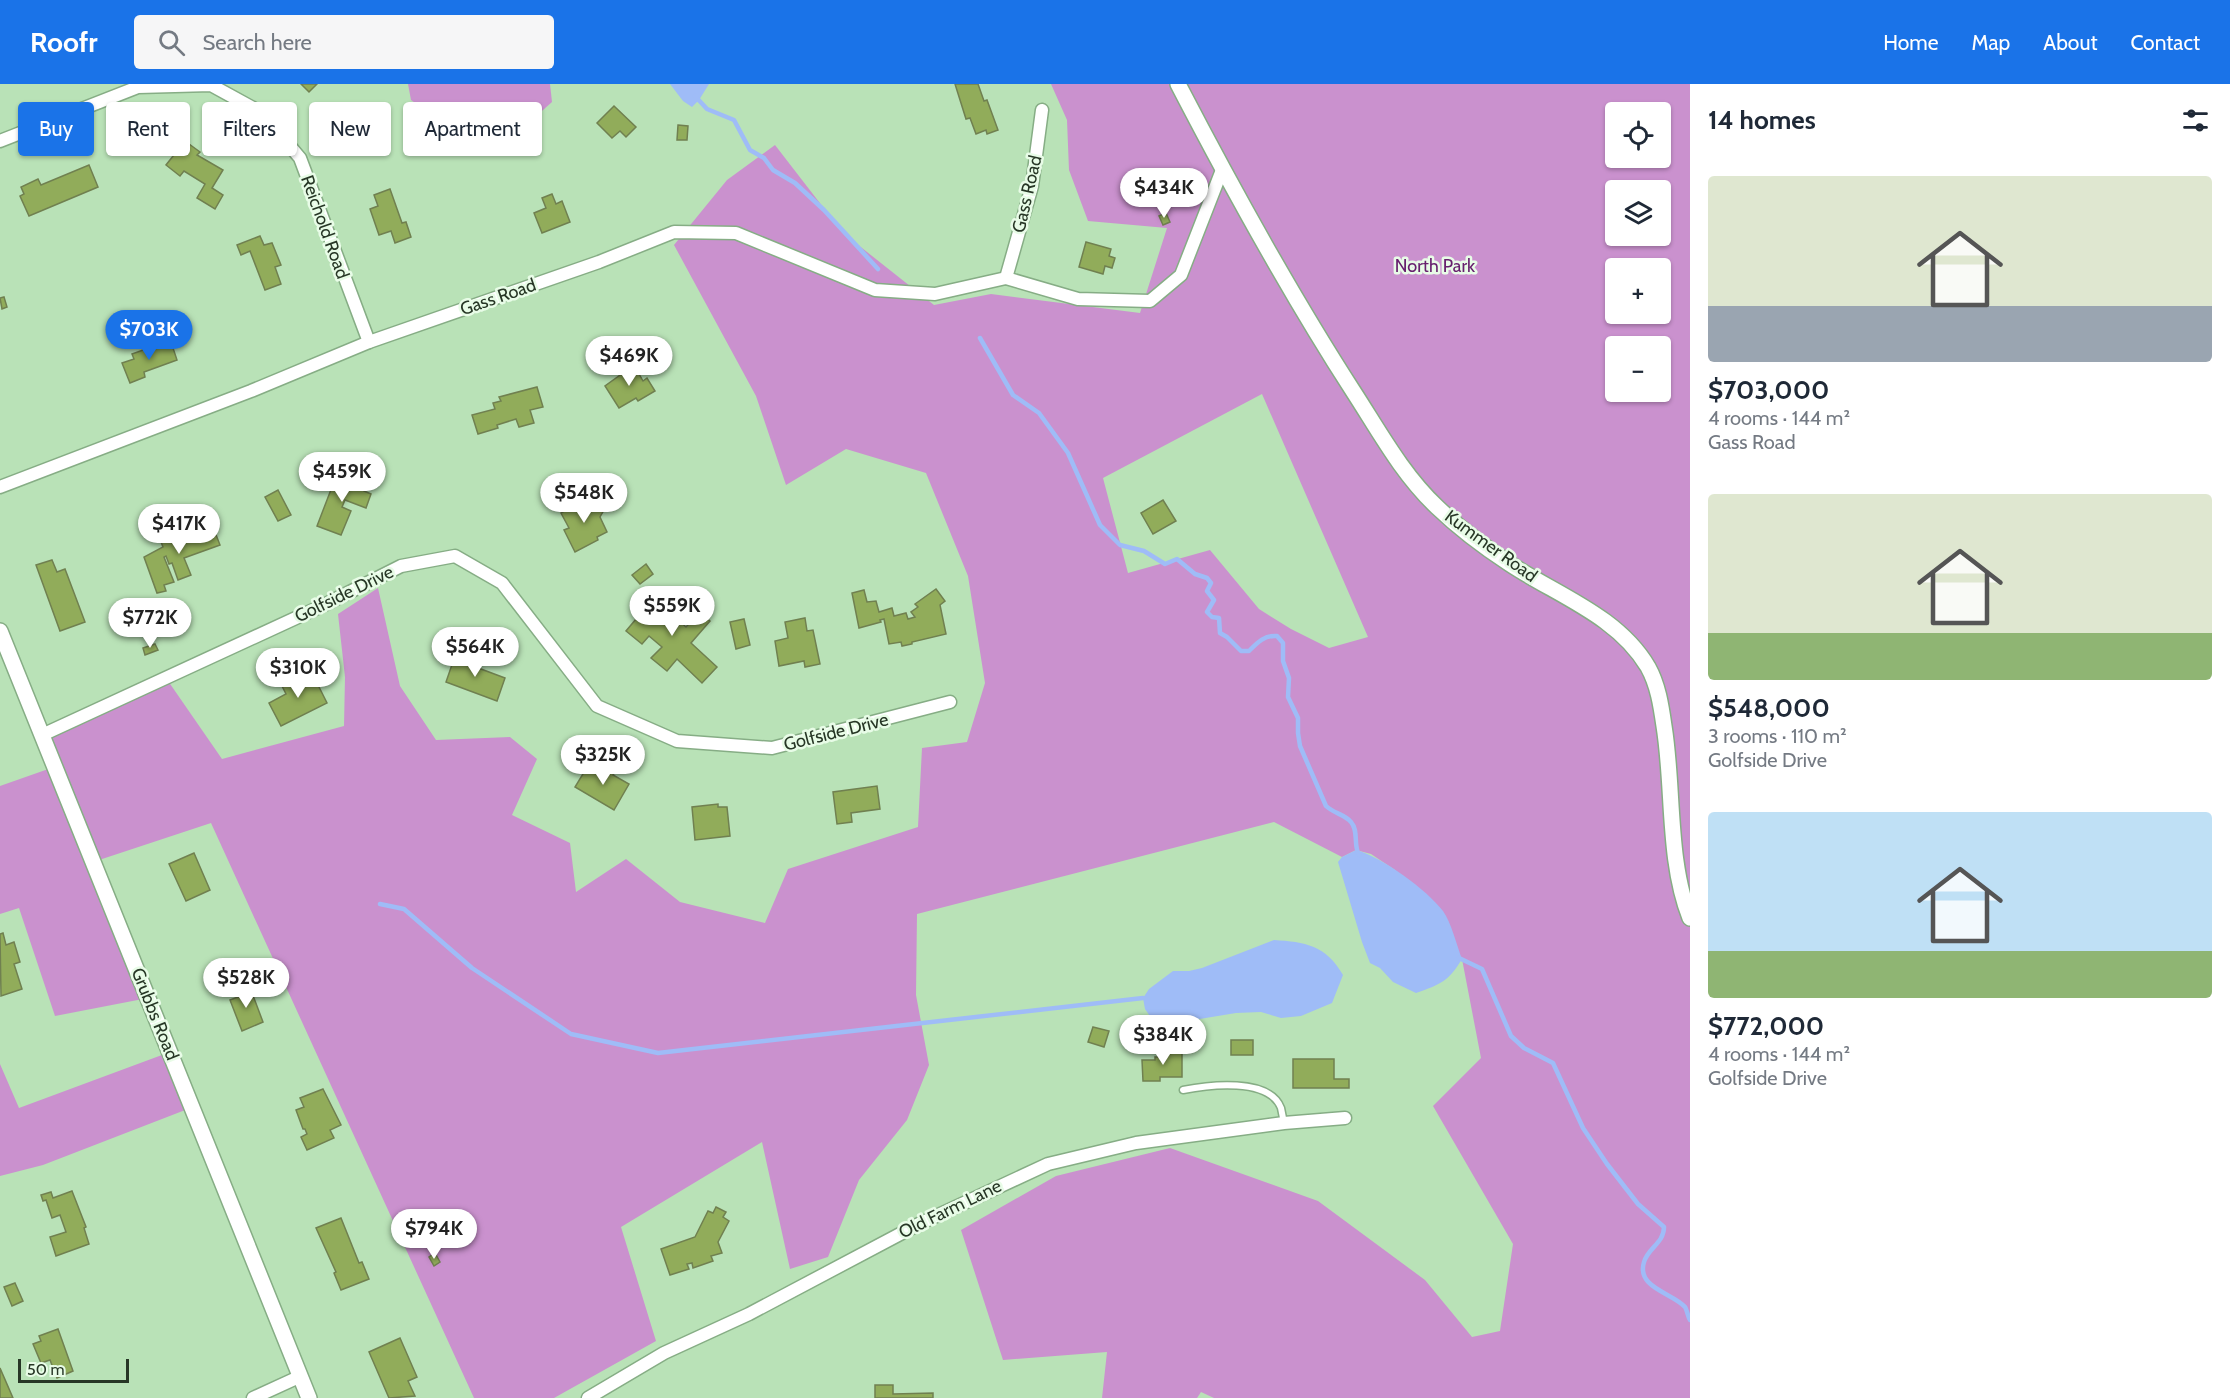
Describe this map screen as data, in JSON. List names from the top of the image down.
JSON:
{
  "streets": {
    "street": [
      "Gass Road",
      "Reichold Road",
      "Kummer Road",
      "Golfside Drive",
      "Grubbs Road",
      "Old Farm Lane"
    ]
  },
  "crossings": [
    ["Gass Road", "Reichold Road"],
    ["Gass Road", "Kummer Road"],
    ["Golfside Drive", "Grubbs Road"]
  ],
  "parks": ["North Park"],
  "scale_bar": "50 m",
  "page": {
    "header": "Roofr",
    "search": "Search here",
    "nav": [
      "Home",
      "Map",
      "About",
      "Contact"
    ],
    "heading": "14 homes",
    "map_buttons": ["+", "−"],
    "chip": [
      "Buy",
      "Rent",
      "Filters",
      "New",
      "Apartment"
    ],
    "list": [
      {
        "name": "$703,000",
        "note": "4 rooms · 144 m² · Gass Road"
      },
      {
        "name": "$548,000",
        "note": "3 rooms · 110 m² · Golfside Drive"
      },
      {
        "name": "$772,000",
        "note": "4 rooms · 144 m² · Golfside Drive"
      }
    ],
    "price": [
      "$434K",
      "$703K",
      "$469K",
      "$459K",
      "$548K",
      "$417K",
      "$559K",
      "$772K",
      "$564K",
      "$310K",
      "$325K",
      "$528K",
      "$384K",
      "$794K"
    ],
    "scale": "50 m"
  }
}
